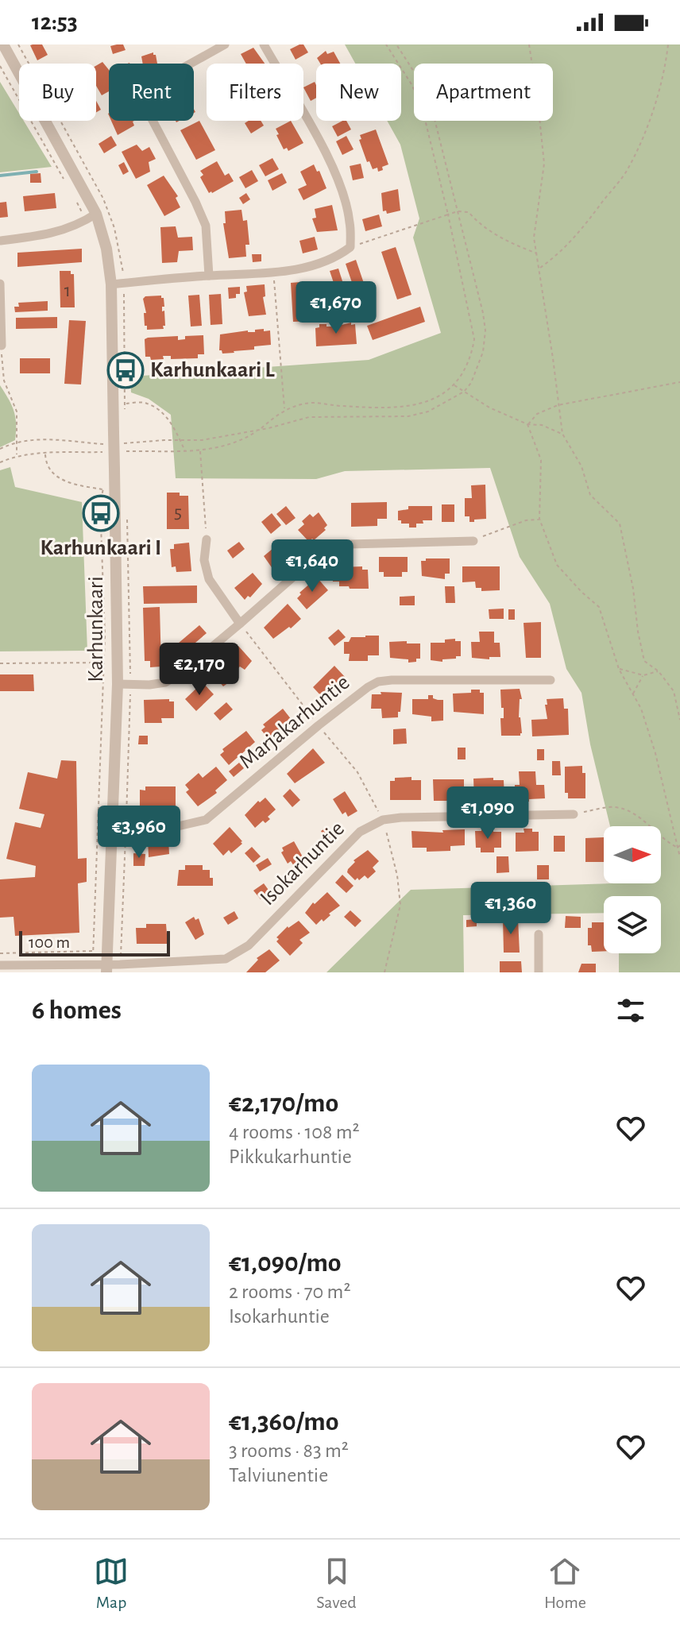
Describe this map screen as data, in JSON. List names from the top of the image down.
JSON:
{
  "streets": {
    "street": ["Karhunkaari", "Marjakarhuntie", "Isokarhuntie"]
  },
  "crossings": [
    ["Karhunkaari", "Marjakarhuntie"],
    ["Karhunkaari", "Isokarhuntie"]
  ],
  "places": {
    "bus stop": ["Karhunkaari L", "Karhunkaari I"]
  },
  "house_numbers": ["1", "5"],
  "scale_bar": "100 m",
  "north": "right",
  "page": {
    "status": "12:53",
    "chip": [
      "Buy",
      "Rent",
      "Filters",
      "New",
      "Apartment"
    ],
    "price": [
      "€1,670",
      "€1,640",
      "€2,170",
      "€1,090",
      "€3,960",
      "€1,360"
    ],
    "scale": "100 m",
    "heading": "6 homes",
    "list": [
      {
        "name": "€2,170/mo",
        "note": "4 rooms · 108 m² · Pikkukarhuntie"
      },
      {
        "name": "€1,090/mo",
        "note": "2 rooms · 70 m² · Isokarhuntie"
      },
      {
        "name": "€1,360/mo",
        "note": "3 rooms · 83 m² · Talviunentie"
      }
    ],
    "tabs": ["Map", "Saved", "Home"]
  }
}
